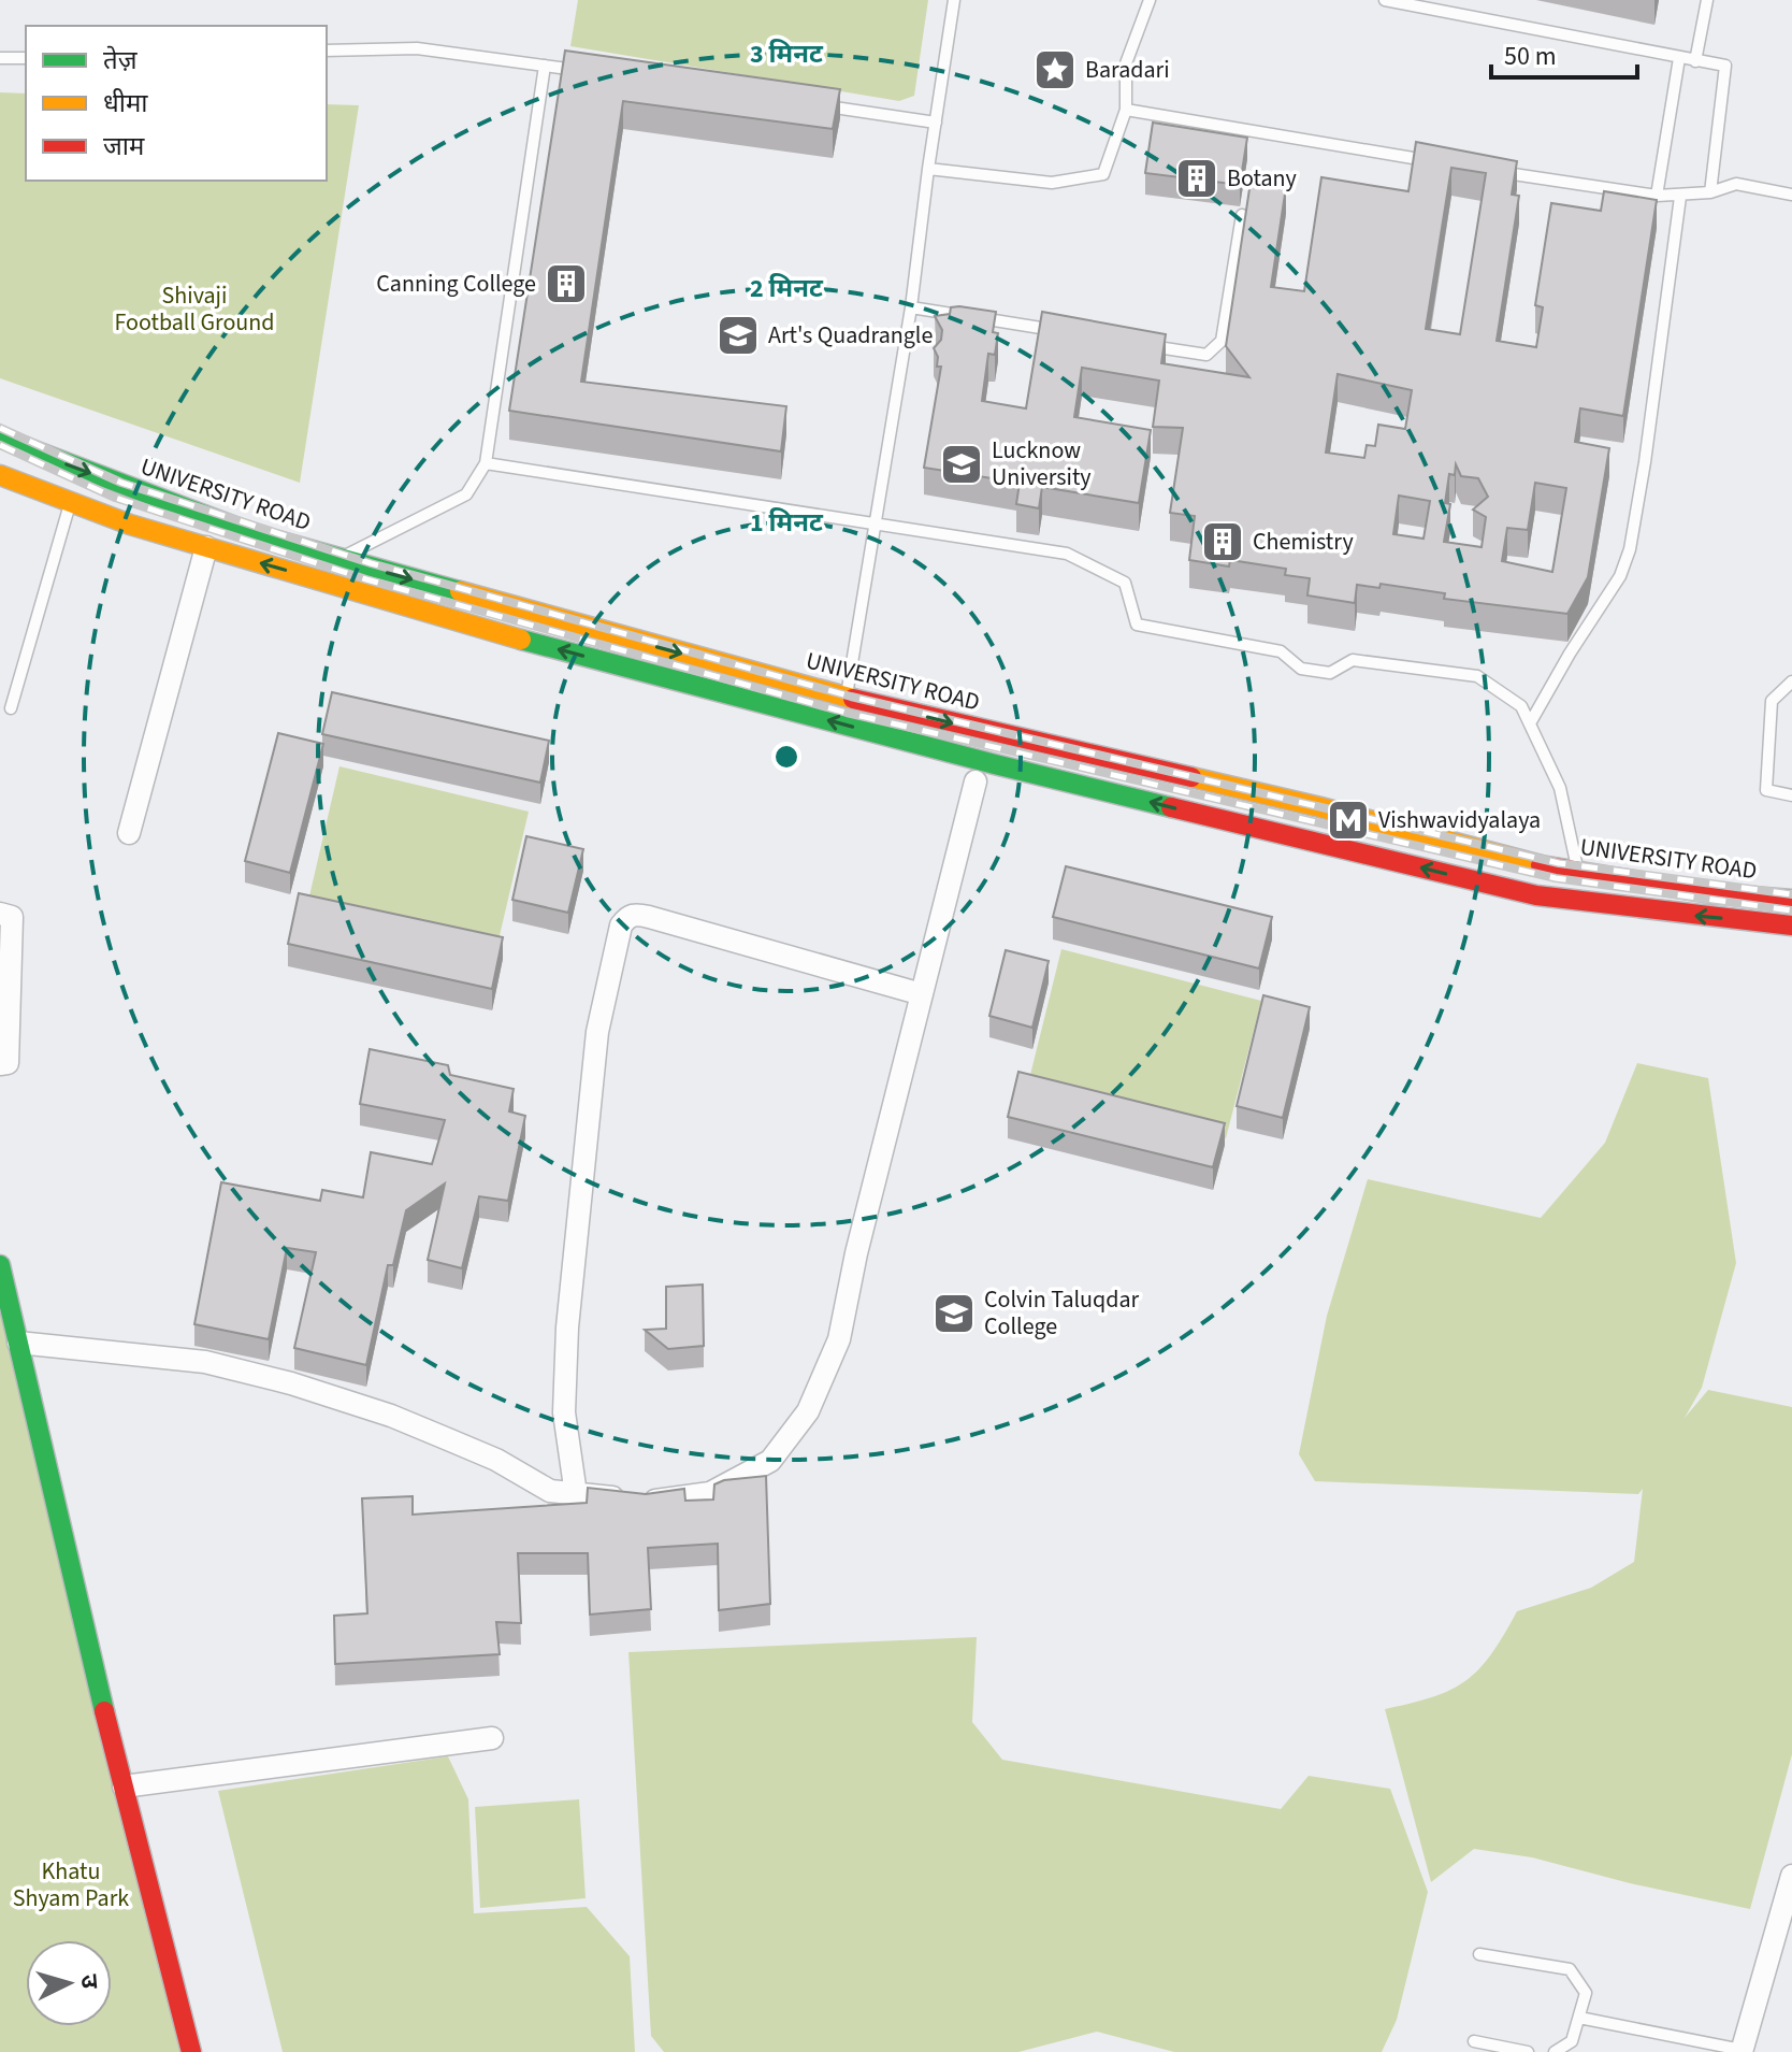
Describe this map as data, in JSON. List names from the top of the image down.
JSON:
{
  "streets": {
    "main road": ["UNIVERSITY ROAD"]
  },
  "parks": ["Shivaji Football Ground", "Khatu Shyam Park"],
  "places": {
    "place": ["Baradari"],
    "building": ["Botany", "Canning College", "Chemistry"],
    "school or university": ["Art's Quadrangle", "Lucknow University", "Colvin Taluqdar College"],
    "metro station": ["Vishwavidyalaya"]
  },
  "legend": ["तेज़", "धीमा", "जाम"],
  "scale_bar": "50 m",
  "north": "right",
  "rings": ["3 मिनट", "2 मिनट", "1 मिनट"]
}
